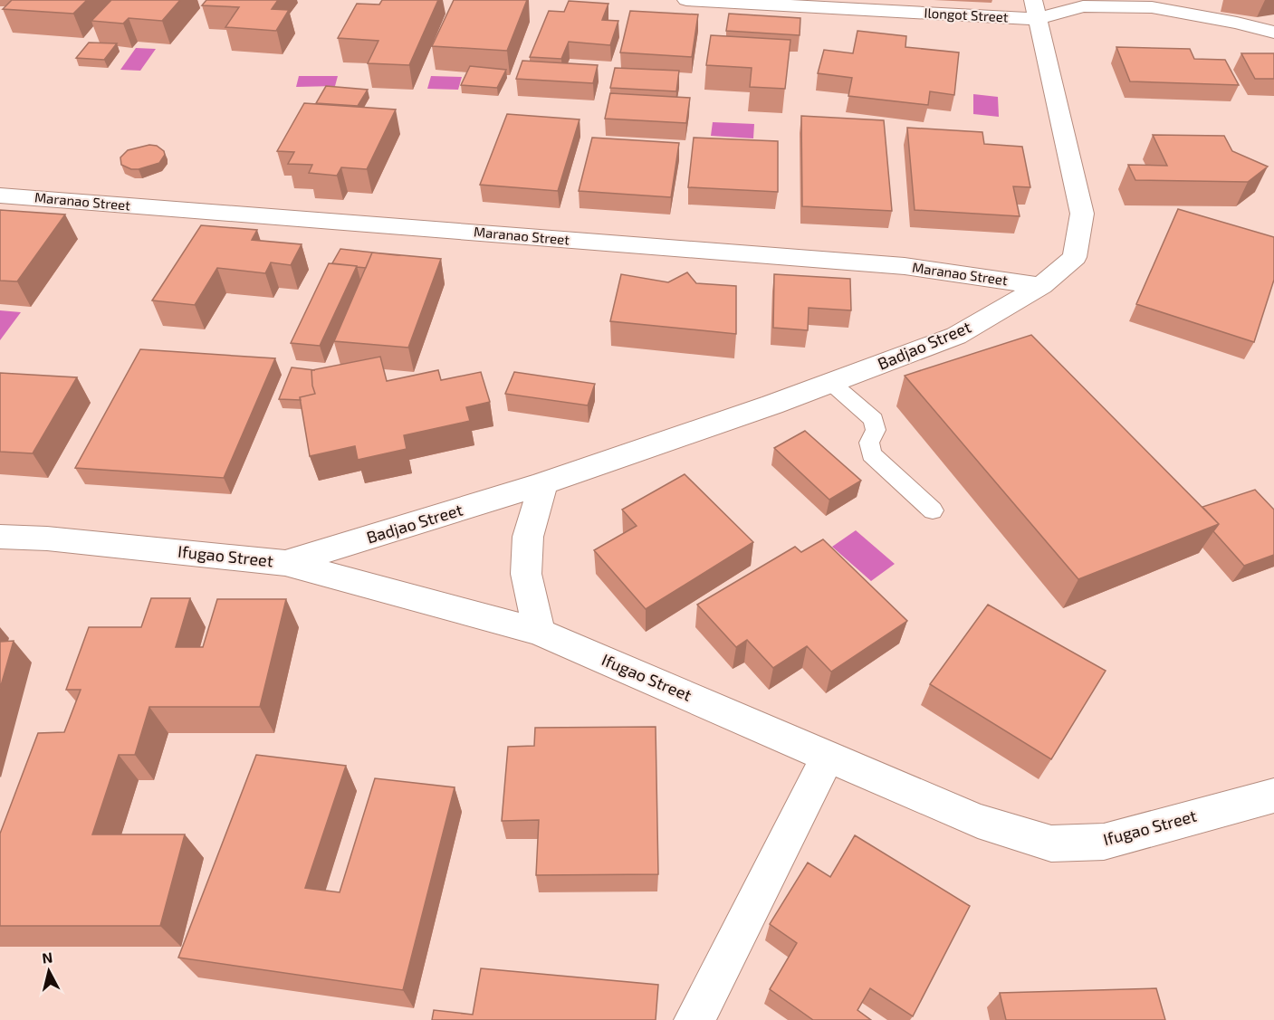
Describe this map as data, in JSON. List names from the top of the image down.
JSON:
{
  "streets": {
    "street": [
      "Ilongot Street",
      "Maranao Street",
      "Badjao Street",
      "Ifugao Street"
    ]
  },
  "crossings": [
    ["Ilongot Street", "Badjao Street"],
    ["Maranao Street", "Badjao Street"],
    ["Badjao Street", "Ifugao Street"]
  ],
  "north": "top"
}
